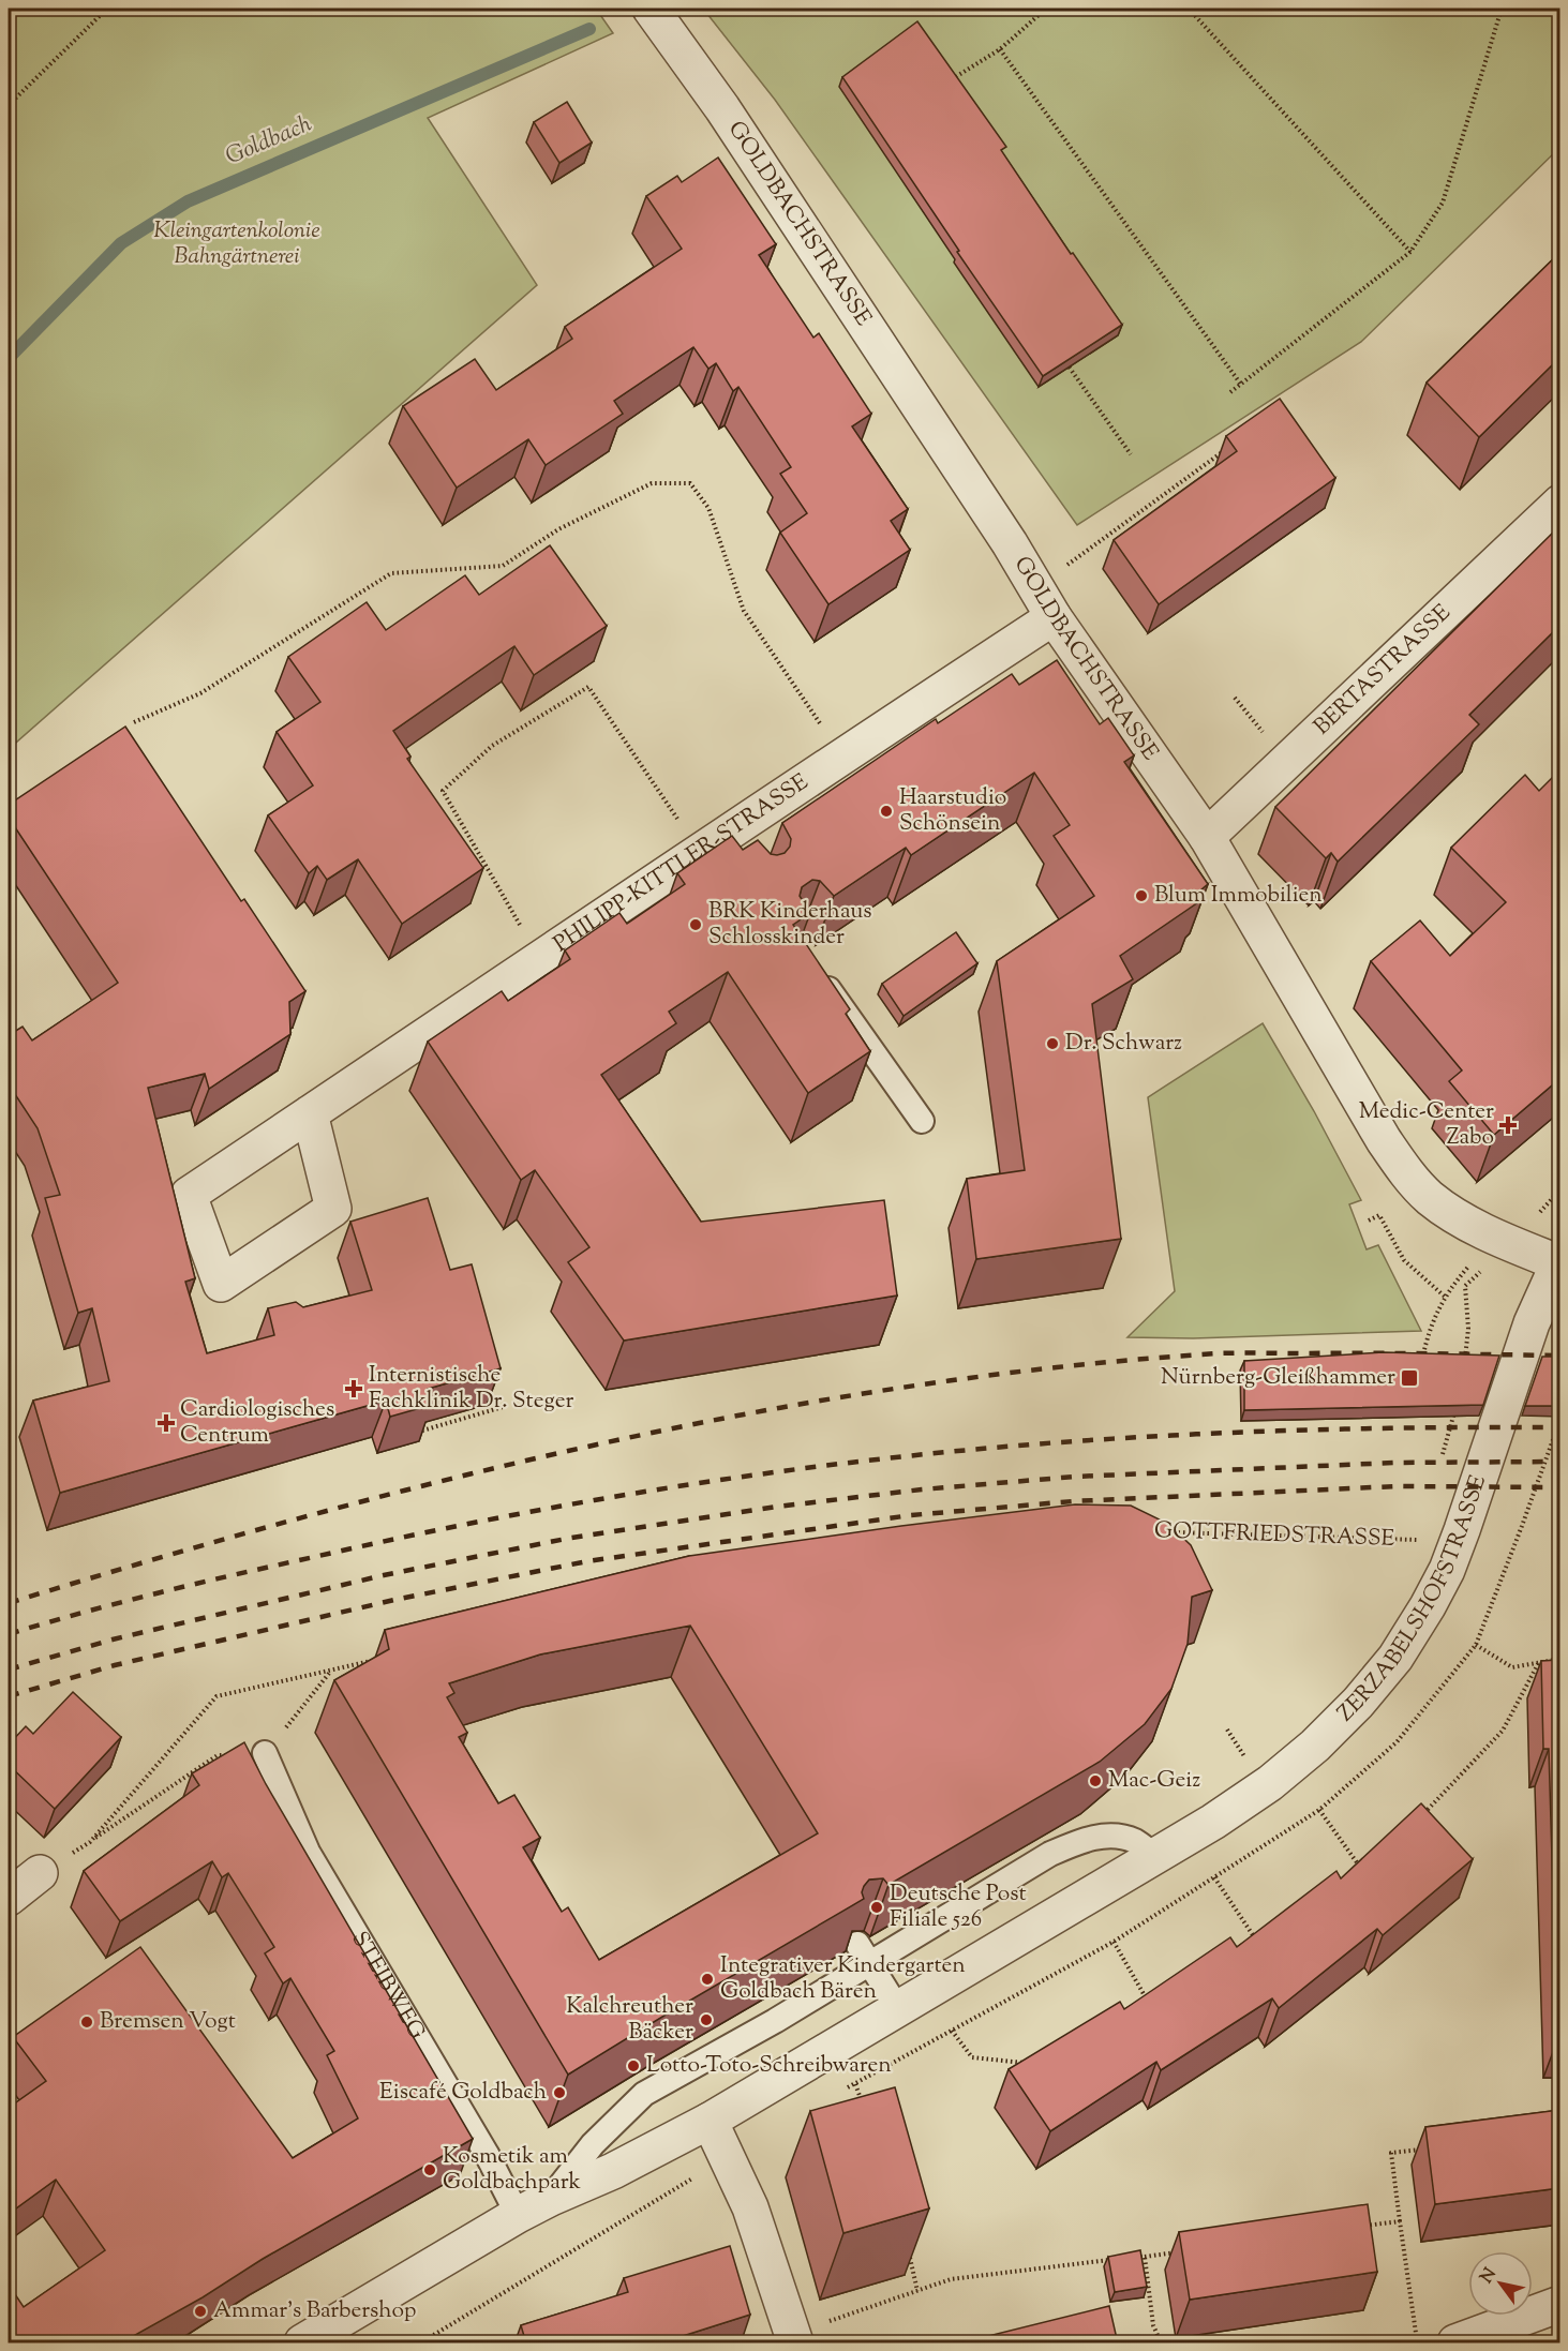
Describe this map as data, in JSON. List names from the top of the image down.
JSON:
{
  "streets": {
    "street": [
      "GOLDBACHSTRASSE",
      "BERTASTRASSE",
      "PHILIPP-KITTLER-STRASSE",
      "ZERZABELSHOFSTRASSE"
    ],
    "lane": ["STEIBWEG"],
    "path": ["GOTTFRIEDSTRASSE"]
  },
  "crossings": [
    ["GOLDBACHSTRASSE", "BERTASTRASSE"],
    ["GOLDBACHSTRASSE", "PHILIPP-KITTLER-STRASSE"],
    ["GOLDBACHSTRASSE", "ZERZABELSHOFSTRASSE"],
    ["ZERZABELSHOFSTRASSE", "STEIBWEG"]
  ],
  "water": ["Goldbach"],
  "parks": ["Kleingartenkolonie Bahngärtnerei"],
  "places": {
    "other": [
      "Haarstudio Schönsein",
      "Blum Immobilien",
      "BRK Kinderhaus Schlosskinder",
      "Dr. Schwarz",
      "Mac-Geiz",
      "Deutsche Post Filiale 526",
      "Integrativer Kindergarten Goldbach Bären",
      "Kalchreuther Bäcker",
      "Bremsen Vogt",
      "Lotto-Toto-Schreibwaren",
      "Eiscafé Goldbach",
      "Kosmetik am Goldbachpark",
      "Ammar's Barbershop"
    ],
    "health": ["Medic-Center Zabo", "Internistische Fachklinik Dr. Steger", "Cardiologisches Centrum"],
    "transit": ["Nürnberg-Gleißhammer"]
  },
  "north": "top left"
}
